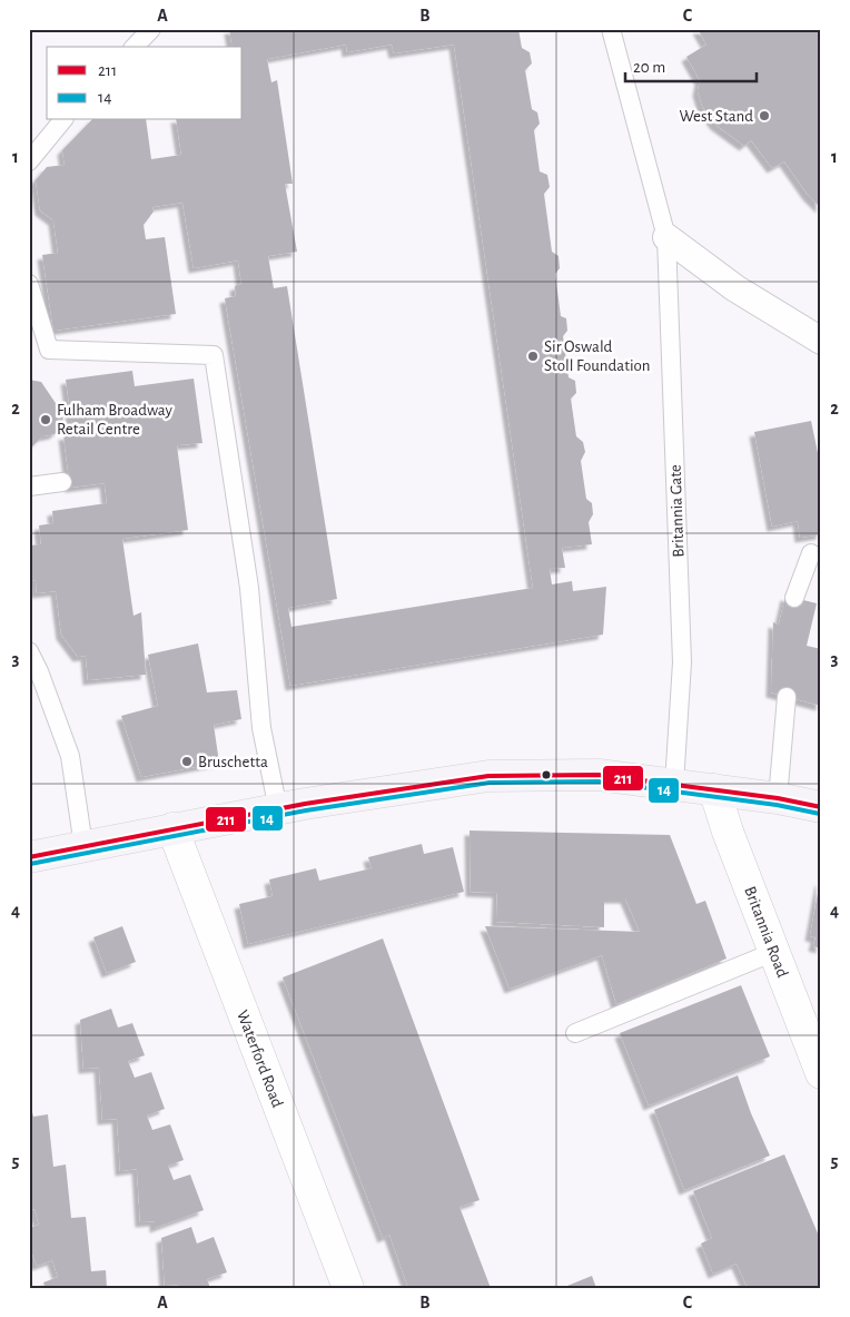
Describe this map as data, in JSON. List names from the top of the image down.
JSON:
{
  "streets": {
    "street": ["Britannia Road", "Waterford Road"],
    "lane": ["Britannia Gate"]
  },
  "places": [
    "West Stand",
    "Sir Oswald Stoll Foundation",
    "Fulham Broadway Retail Centre",
    "Bruschetta"
  ],
  "lines": ["transit line 211", "transit line 14"],
  "legend": ["211", "14"],
  "scale_bar": "20 m",
  "grid": {
    "columns": ["A", "B", "C"],
    "rows": [
      "1",
      "2",
      "3",
      "4",
      "5"
    ]
  }
}
